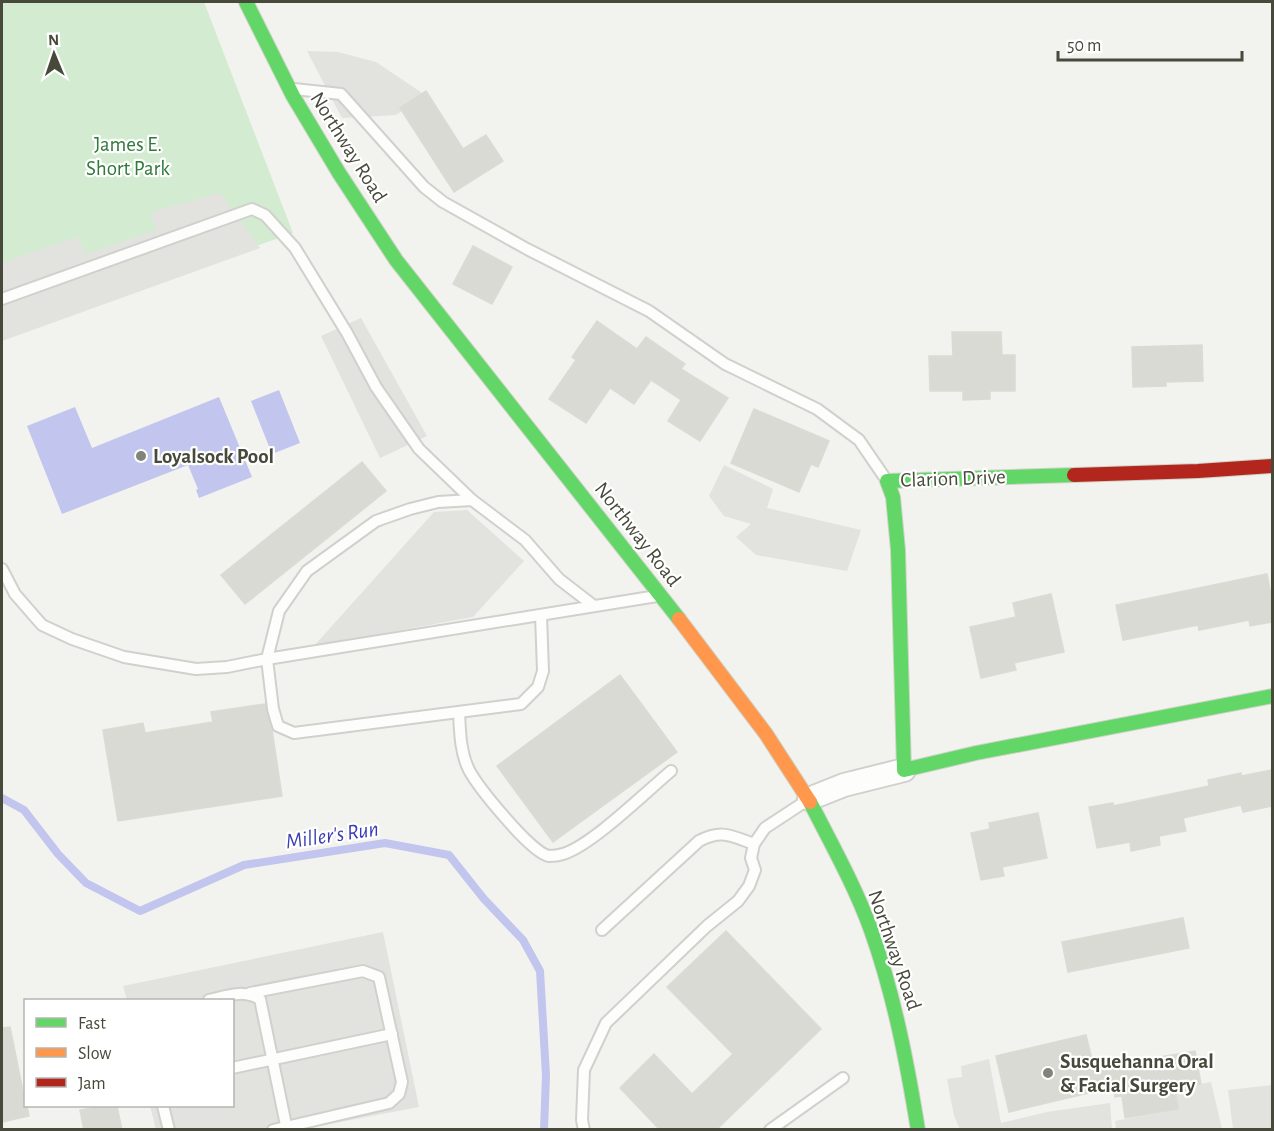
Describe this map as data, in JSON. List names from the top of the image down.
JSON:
{
  "streets": {
    "street": ["Northway Road", "Clarion Drive"]
  },
  "water": ["Miller's Run"],
  "parks": ["James E. Short Park"],
  "places": ["Loyalsock Pool", "Susquehanna Oral & Facial Surgery"],
  "legend": ["Fast", "Slow", "Jam"],
  "scale_bar": "50 m",
  "north": "top"
}
